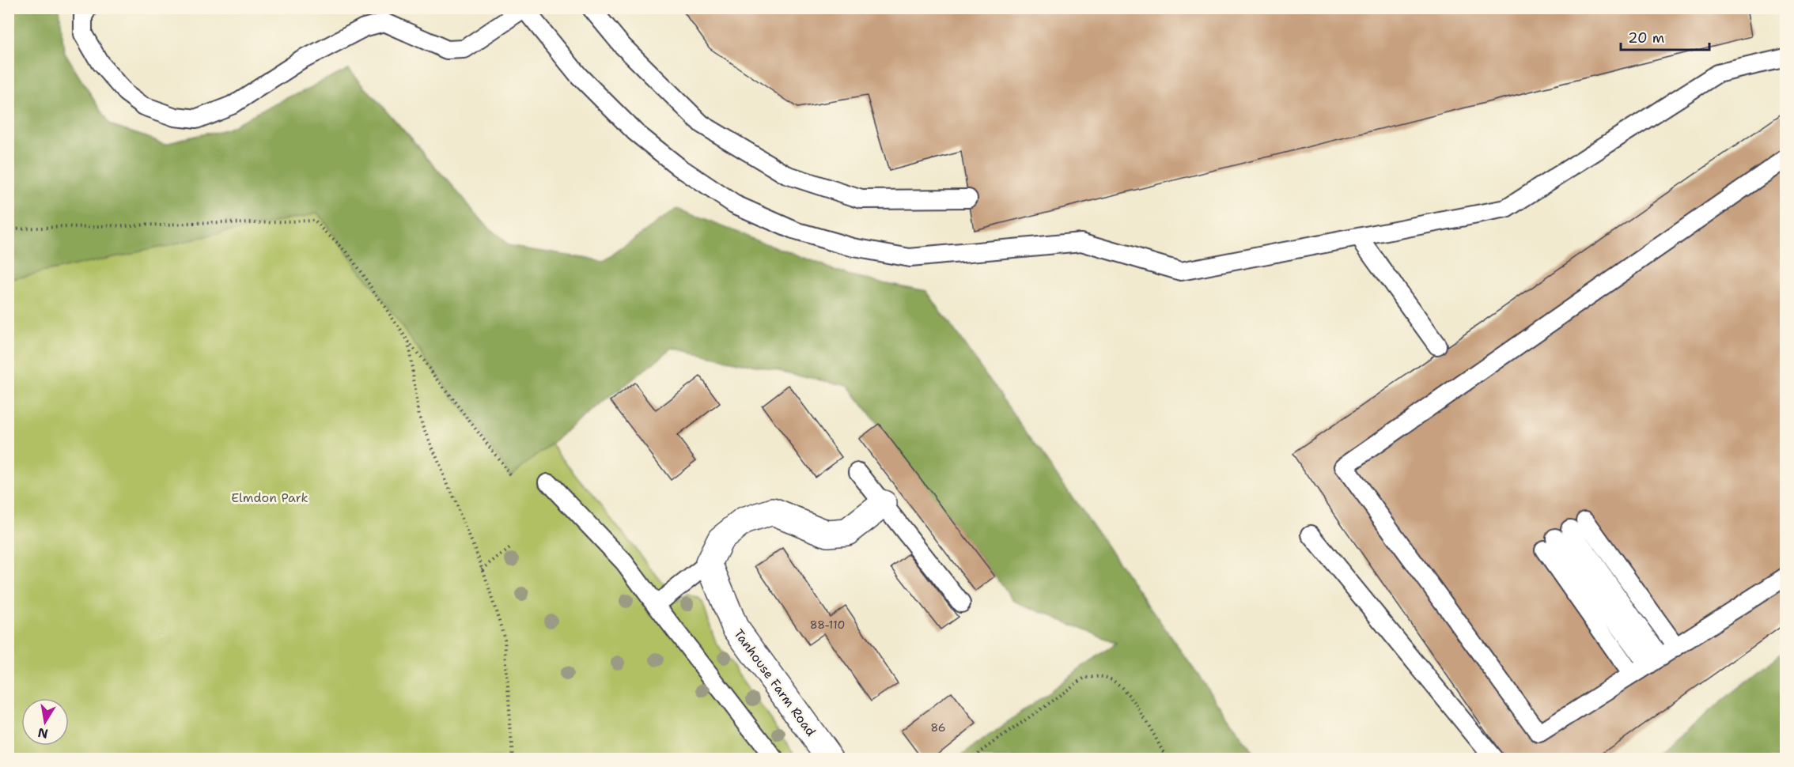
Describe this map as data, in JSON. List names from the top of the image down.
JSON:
{
  "streets": {
    "street": ["Tanhouse Farm Road"]
  },
  "parks": ["Elmdon Park"],
  "house_numbers": ["88-110", "86"],
  "scale_bar": "20 m",
  "north": "bottom"
}
